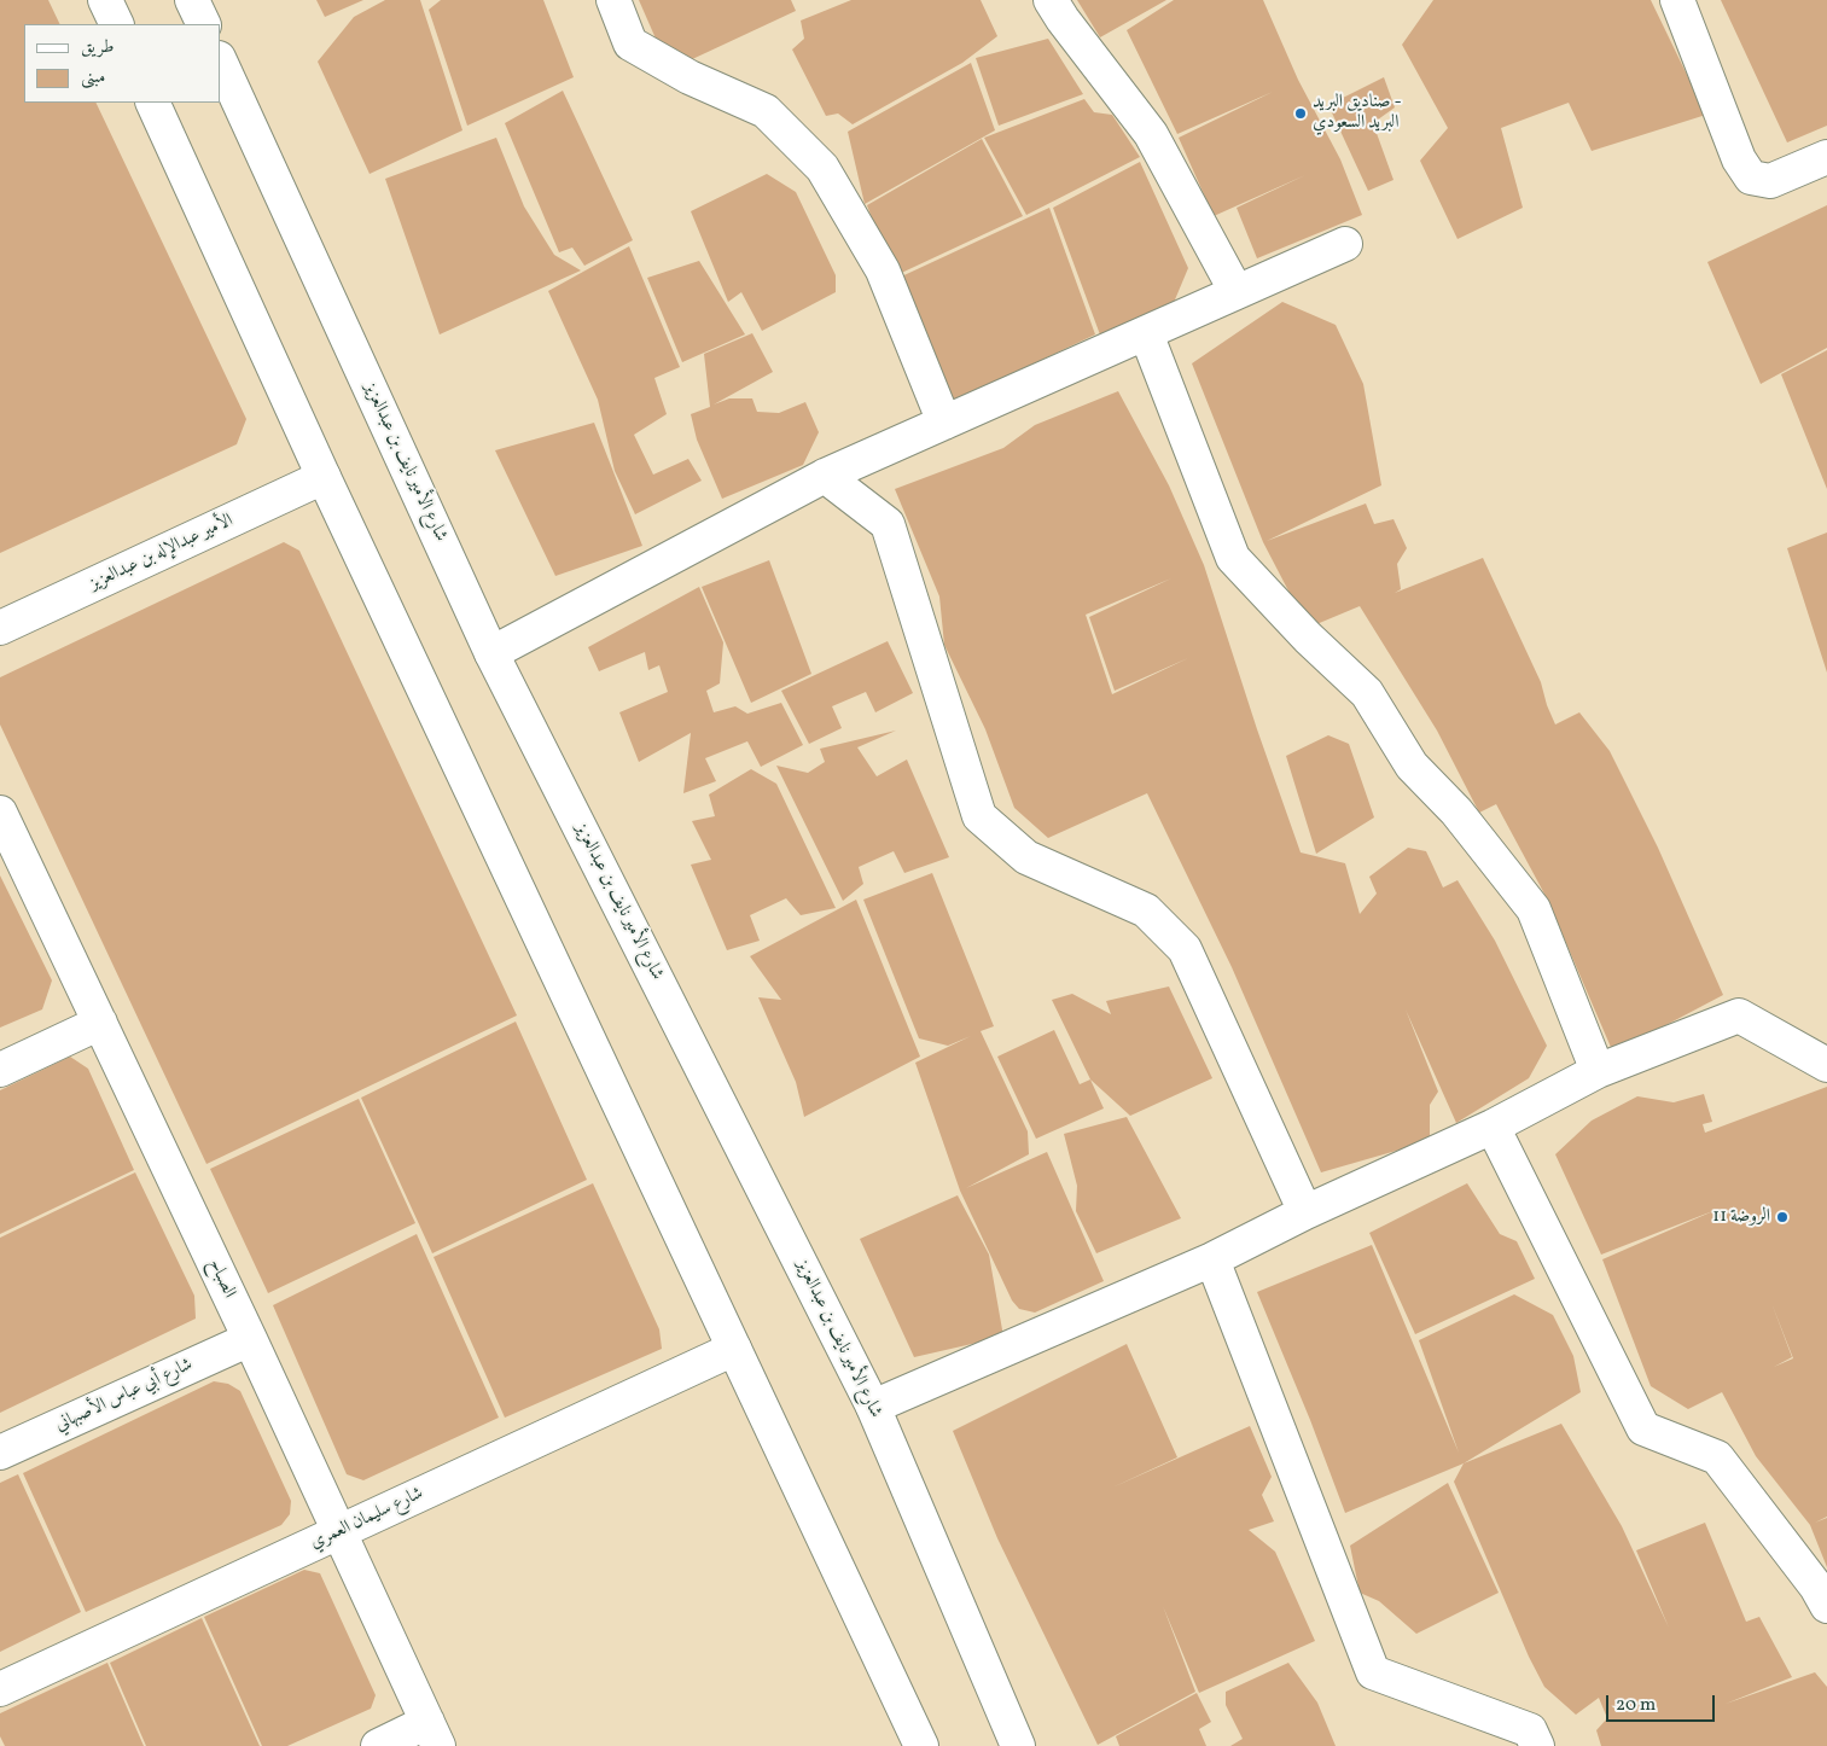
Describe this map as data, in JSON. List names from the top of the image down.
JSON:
{
  "streets": {
    "street": [
      "شارع الأمير نايف بن عبدالعزيز",
      "الأمير عبدالإله بن عبدالعزيز",
      "الصباح",
      "شارع أبي عباس الأصبهاني",
      "شارع سليمان العمري"
    ]
  },
  "crossings": [
    ["الصباح", "شارع أبي عباس الأصبهاني"],
    ["الصباح", "شارع سليمان العمري"]
  ],
  "places": ["صناديق البريد - البريد السعودي", "الروضة 11"],
  "legend": ["طريق", "مبنى"],
  "scale_bar": "20 m"
}
